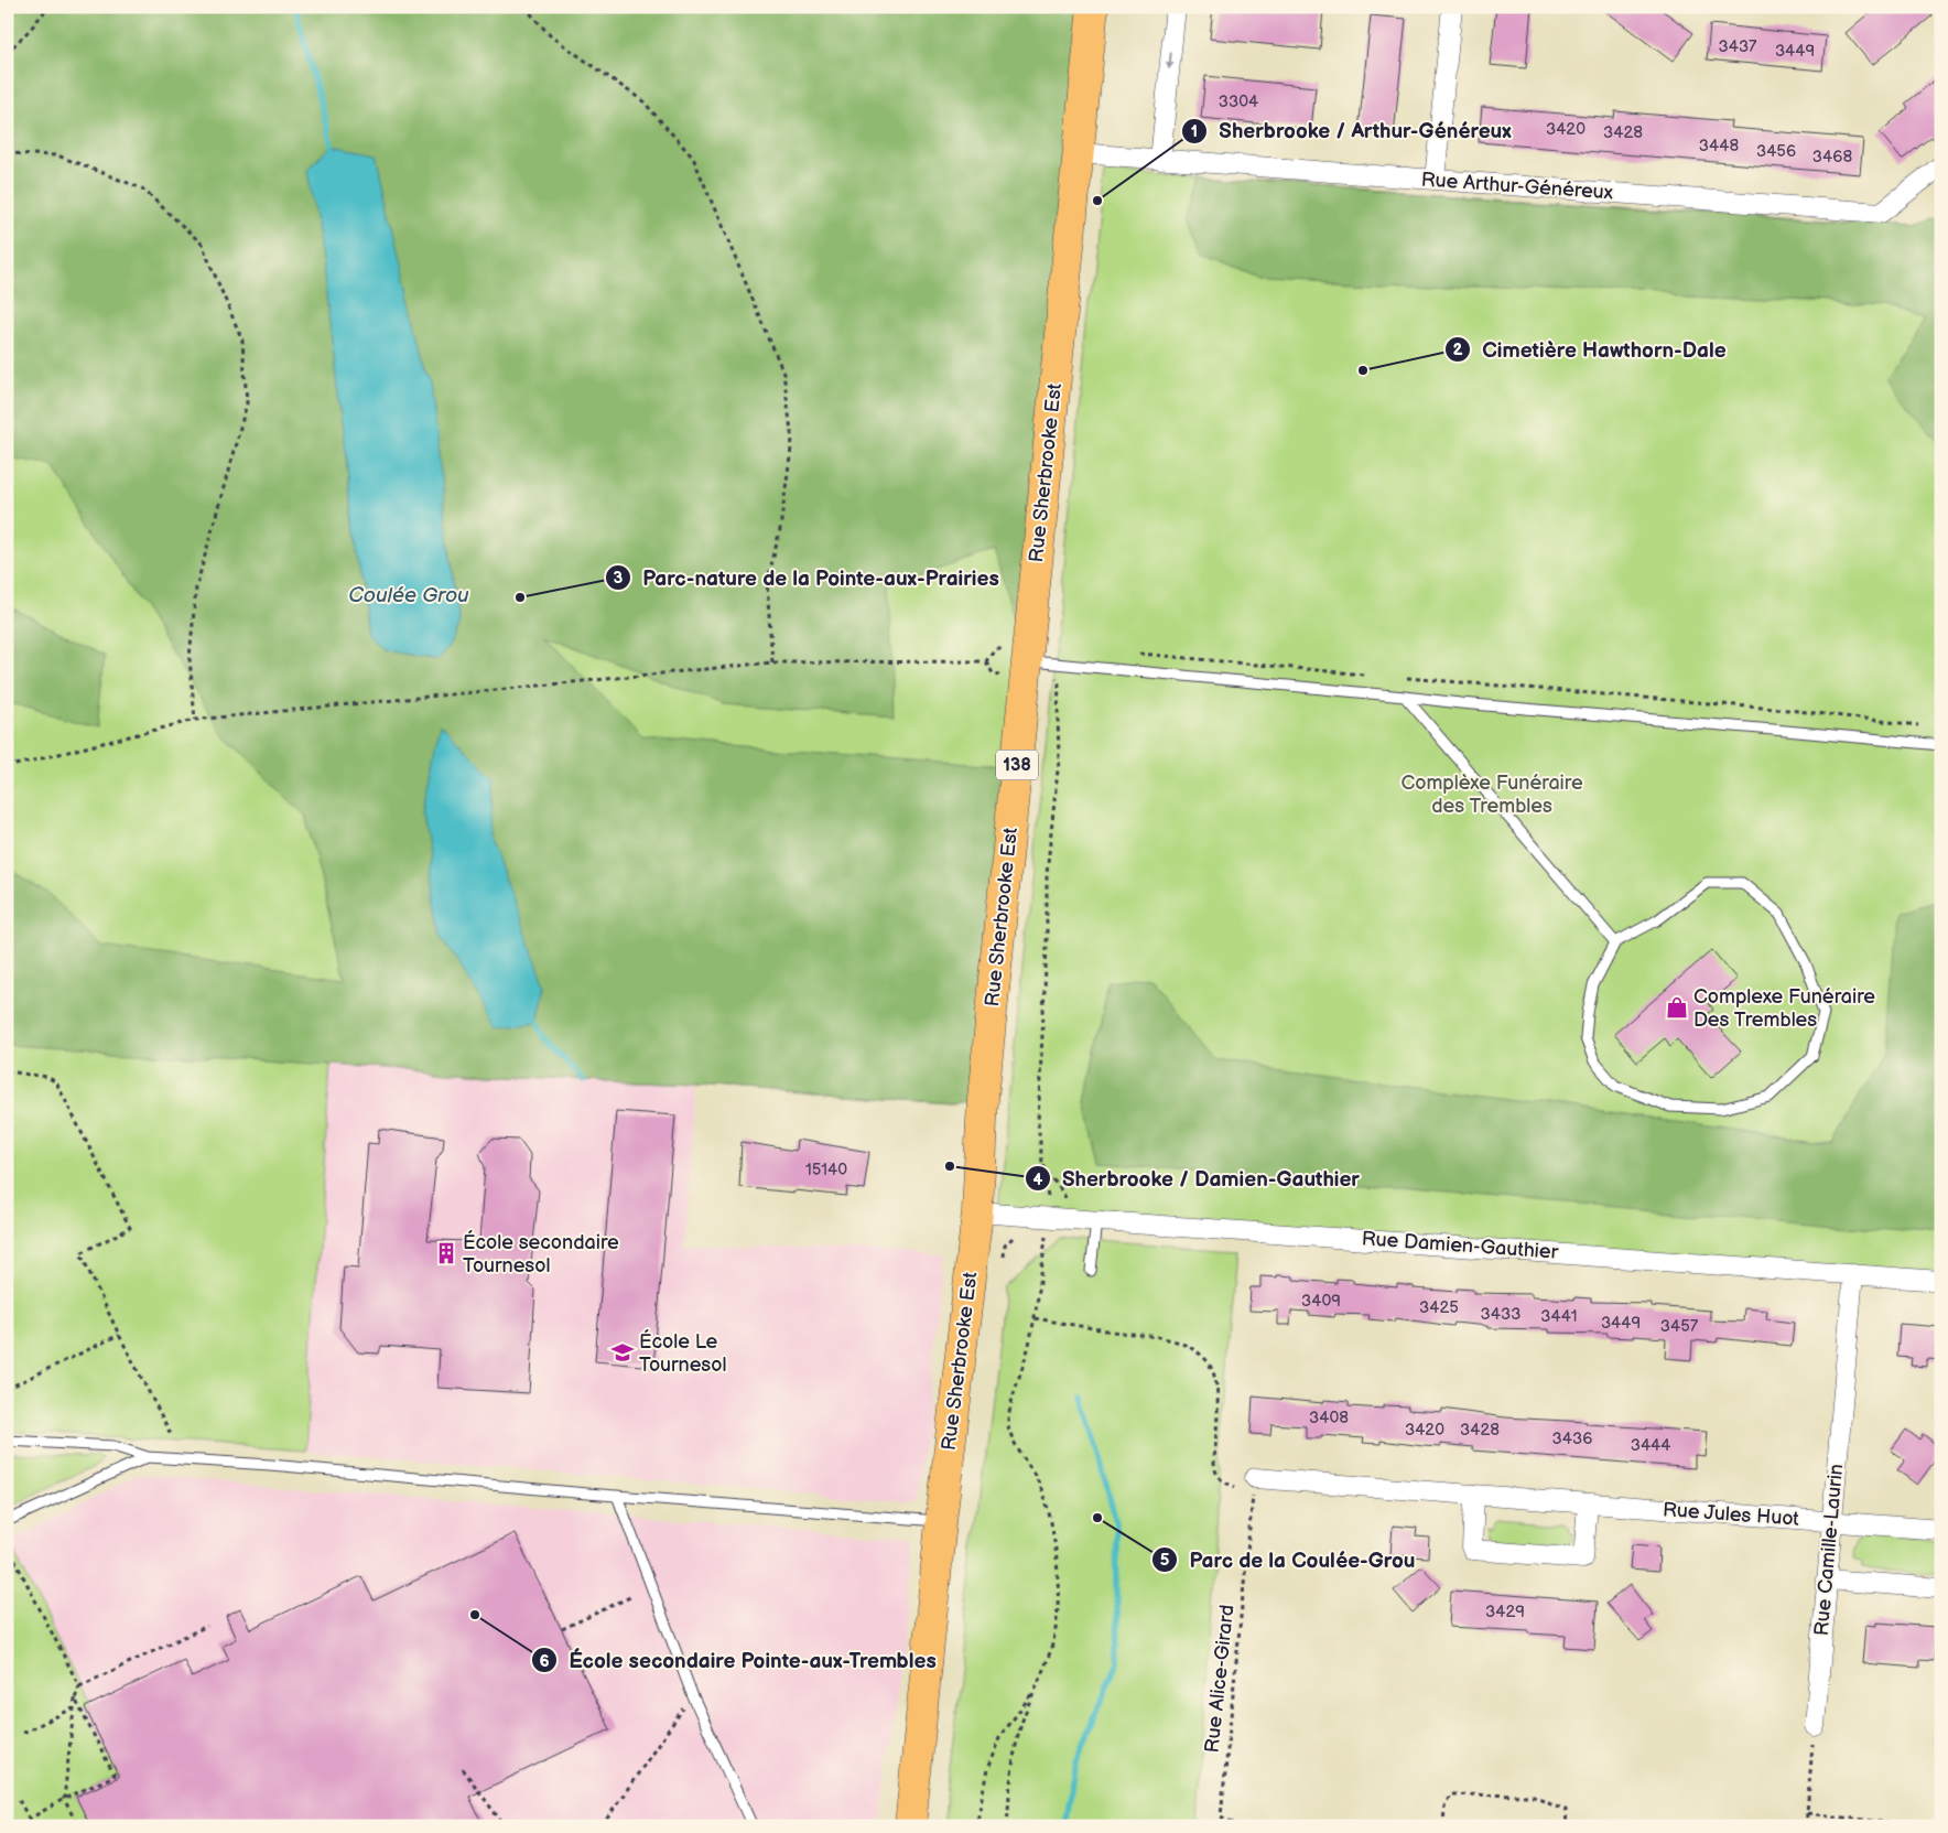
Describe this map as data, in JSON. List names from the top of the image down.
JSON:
{
  "streets": {
    "main road": ["Rue Sherbrooke Est", "138"],
    "street": [
      "Rue Arthur-Généreux",
      "Rue Damien-Gauthier",
      "Rue Jules Huot",
      "Rue Camille-Laurin"
    ],
    "path": ["Rue Alice-Girard"]
  },
  "crossings": [
    ["Rue Arthur-Généreux", "Rue Sherbrooke Est"],
    ["Rue Sherbrooke Est", "Rue Damien-Gauthier"],
    ["Rue Damien-Gauthier", "Rue Camille-Laurin"],
    ["Rue Jules Huot", "Rue Camille-Laurin"],
    ["Rue Jules Huot", "Rue Alice-Girard"]
  ],
  "water": ["Coulée Grou"],
  "parks": ["Complèxe Funéraire des Trembles"],
  "places": {
    "other": [
      "Sherbrooke / Arthur-Généreux",
      "Cimetière Hawthorn-Dale",
      "Parc-nature de la Pointe-aux-Prairies",
      "Sherbrooke / Damien-Gauthier",
      "Parc de la Coulée-Grou",
      "École secondaire Pointe-aux-Trembles"
    ],
    "shop": ["Complexe Funéraire Des Trembles"],
    "building": ["École secondaire Tournesol"],
    "school or university": ["École Le Tournesol"]
  },
  "house_numbers": [
    "3437",
    "3449",
    "3304",
    "3420",
    "3428",
    "3448",
    "3456",
    "3468",
    "15140",
    "3409",
    "3425",
    "3433",
    "3441",
    "3449",
    "3457",
    "3408",
    "3420",
    "3428",
    "3436",
    "3444",
    "3429"
  ]
}
